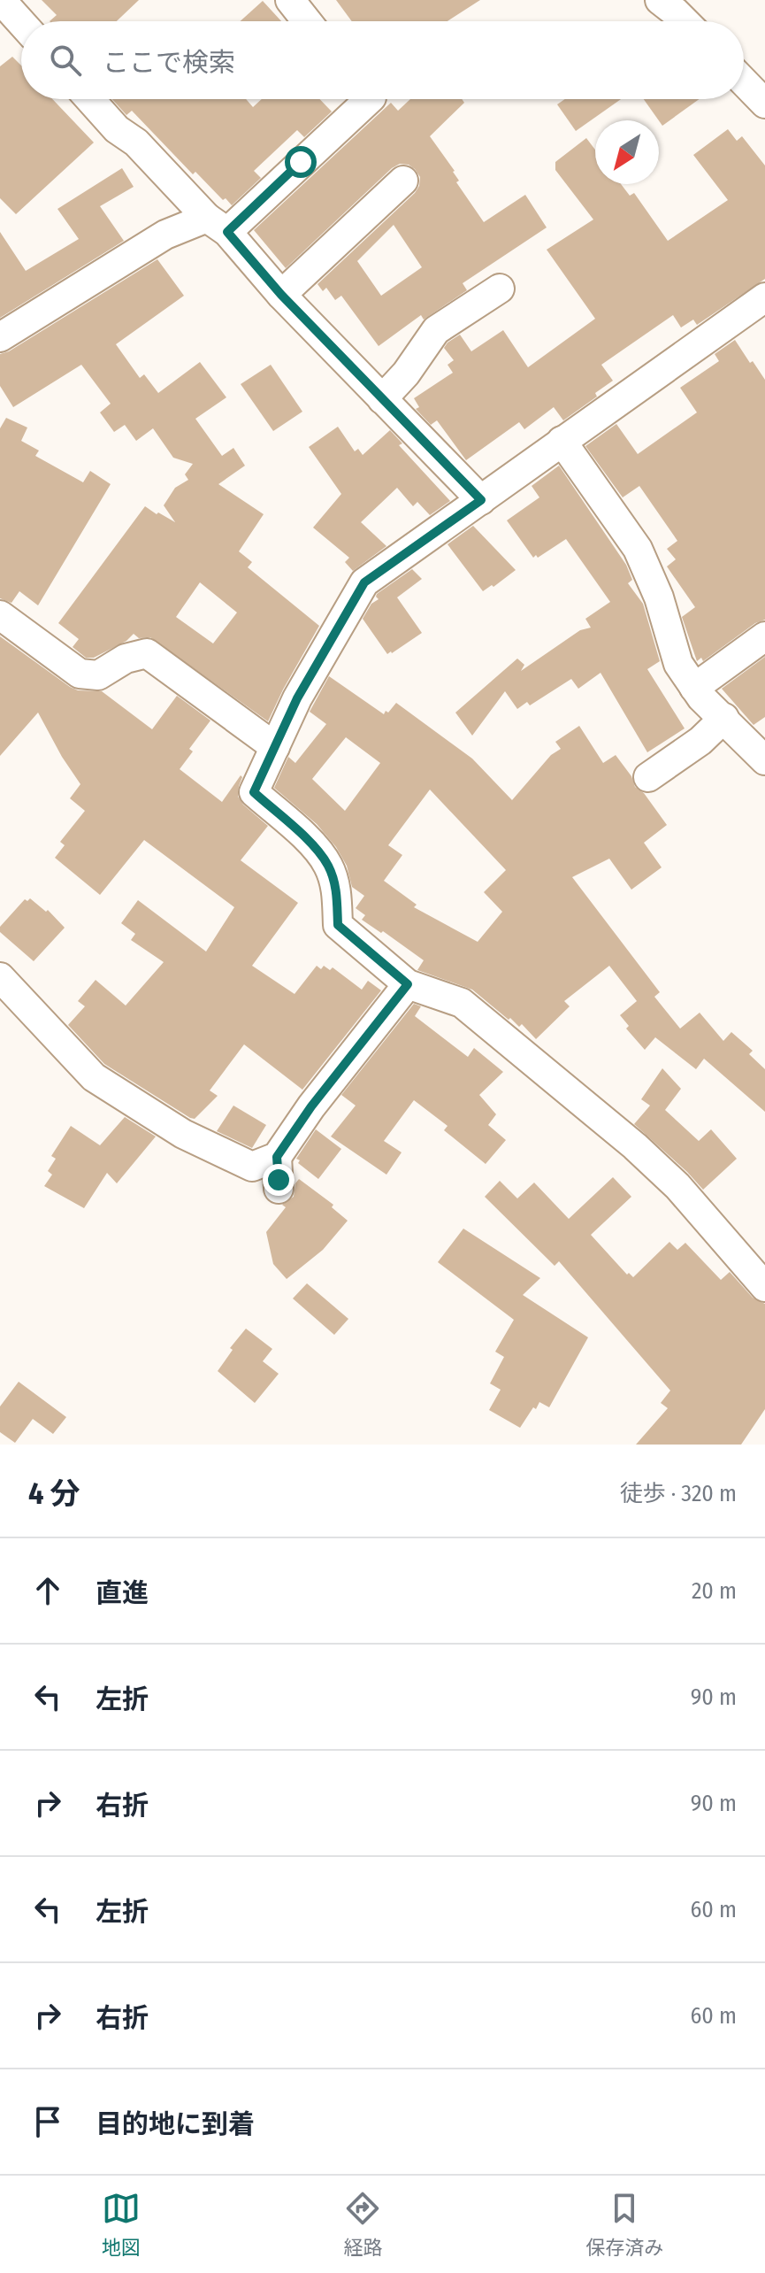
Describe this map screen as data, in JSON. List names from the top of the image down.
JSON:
{
  "north": "bottom left",
  "page": {
    "search": "ここで検索",
    "heading": ["4 分", "徒歩 · 320 m"],
    "list": [
      ["直進", "20 m"],
      ["左折", "90 m"],
      ["右折", "90 m"],
      ["左折", "60 m"],
      ["右折", "60 m"],
      "目的地に到着"
    ],
    "nav": ["地図", "経路", "保存済み"]
  }
}
